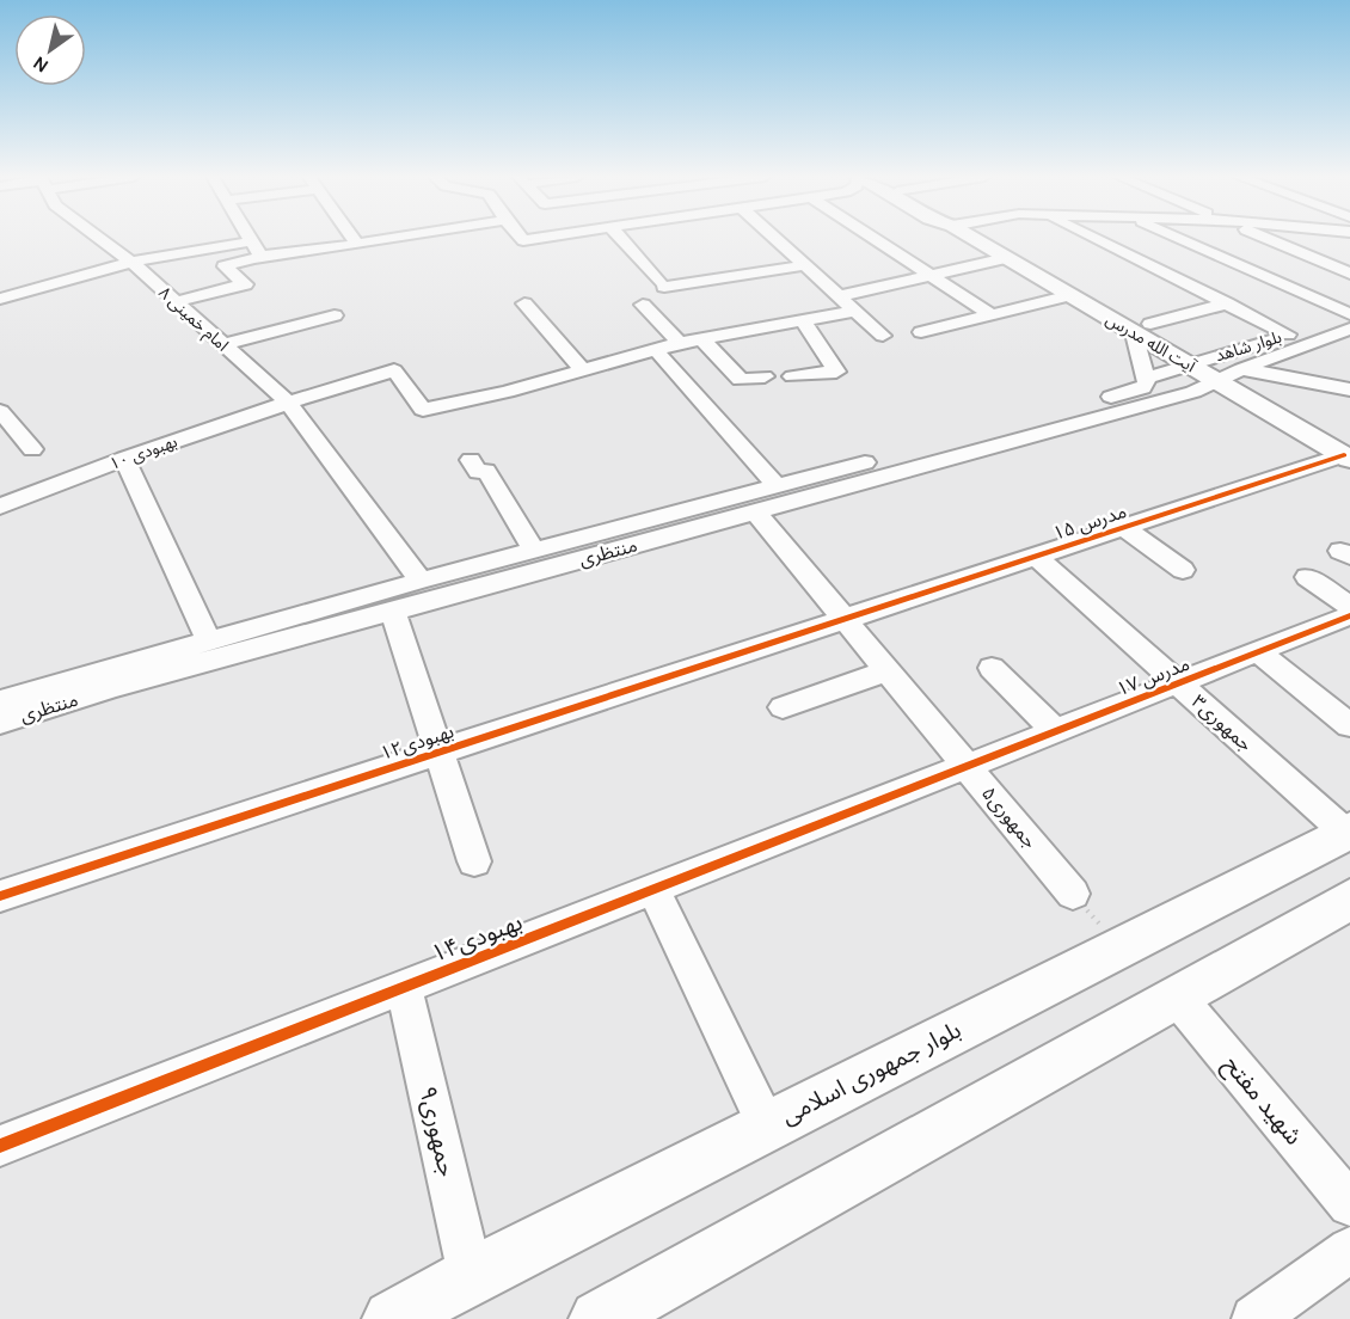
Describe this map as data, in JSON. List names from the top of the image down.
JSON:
{
  "streets": {
    "main road": ["آیت الله مدرس", "بلوار جمهوری اسلامی"],
    "street": [
      "امام خمینی ۸",
      "بلوار شاهد",
      "بهبودی ۱۰",
      "مدرس ۱۵",
      "منتظری",
      "مدرس ۱۷",
      "جمهوری۳",
      "بهبودی۱۲",
      "جمهوری۵",
      "بهبودی۱۴",
      "شهید مفتح",
      "جمهوری۹"
    ]
  },
  "crossings": [
    ["امام خمینی ۸", "بهبودی ۱۰"],
    ["امام خمینی ۸", "منتظری"],
    ["آیت الله مدرس", "بلوار شاهد"],
    ["آیت الله مدرس", "مدرس ۱۵"],
    ["آیت الله مدرس", "منتظری"],
    ["بلوار شاهد", "منتظری"],
    ["مدرس ۱۵", "جمهوری۳"],
    ["مدرس ۱۵", "بهبودی۱۲"],
    ["مدرس ۱۵", "جمهوری۵"],
    ["منتظری", "جمهوری۵"],
    ["مدرس ۱۷", "جمهوری۳"],
    ["مدرس ۱۷", "جمهوری۵"],
    ["مدرس ۱۷", "بهبودی۱۴"],
    ["جمهوری۳", "بلوار جمهوری اسلامی"],
    ["بهبودی۱۲", "جمهوری۵"],
    ["جمهوری۵", "بهبودی۱۴"],
    ["بهبودی۱۴", "جمهوری۹"],
    ["بلوار جمهوری اسلامی", "جمهوری۹"]
  ],
  "north": "bottom left"
}
